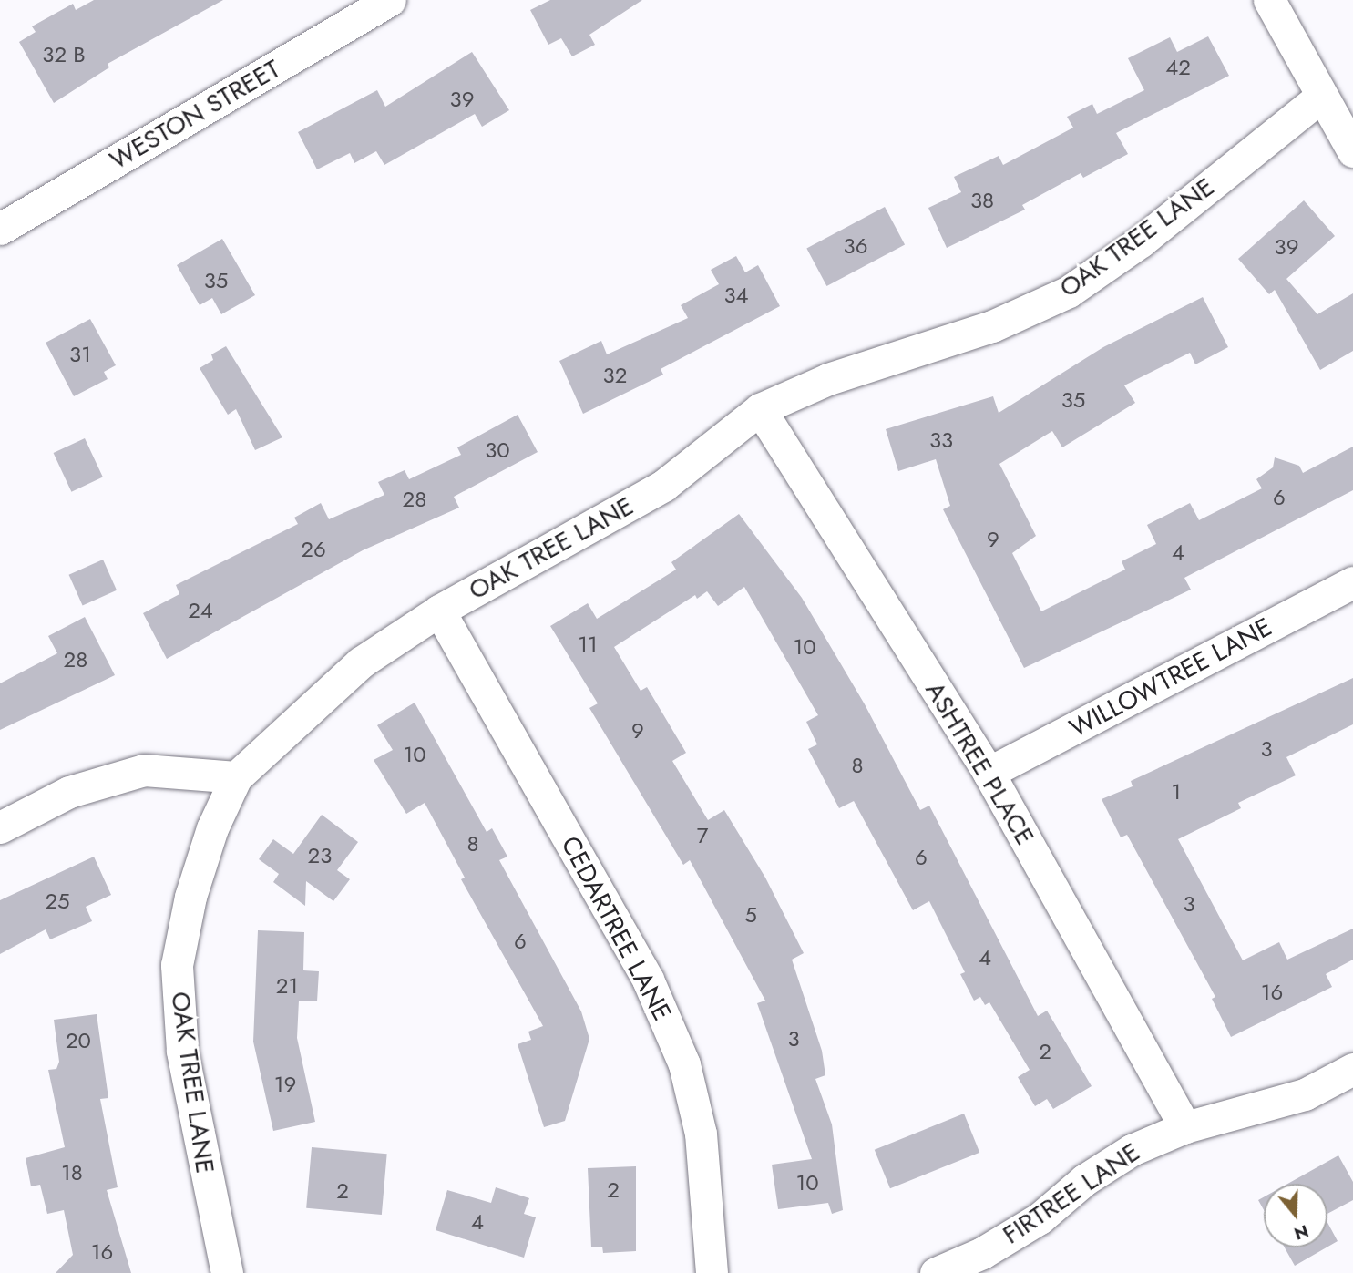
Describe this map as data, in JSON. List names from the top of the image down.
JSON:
{
  "streets": {
    "street": [
      "WESTON STREET",
      "OAK TREE LANE",
      "WILLOWTREE LANE",
      "ASHTREE PLACE",
      "CEDARTREE LANE",
      "FIRTREE LANE"
    ]
  },
  "crossings": [
    ["OAK TREE LANE", "ASHTREE PLACE"],
    ["OAK TREE LANE", "CEDARTREE LANE"],
    ["WILLOWTREE LANE", "ASHTREE PLACE"],
    ["ASHTREE PLACE", "FIRTREE LANE"]
  ],
  "house_numbers": [
    "32 B",
    "42",
    "39",
    "38",
    "36",
    "39",
    "35",
    "34",
    "31",
    "32",
    "35",
    "33",
    "30",
    "6",
    "28",
    "9",
    "26",
    "4",
    "24",
    "11",
    "10",
    "28",
    "9",
    "3",
    "10",
    "8",
    "1",
    "7",
    "8",
    "23",
    "6",
    "25",
    "3",
    "5",
    "6",
    "4",
    "21",
    "16",
    "3",
    "20",
    "2",
    "19",
    "18",
    "10",
    "2",
    "2",
    "4",
    "16"
  ],
  "north": "bottom"
}
